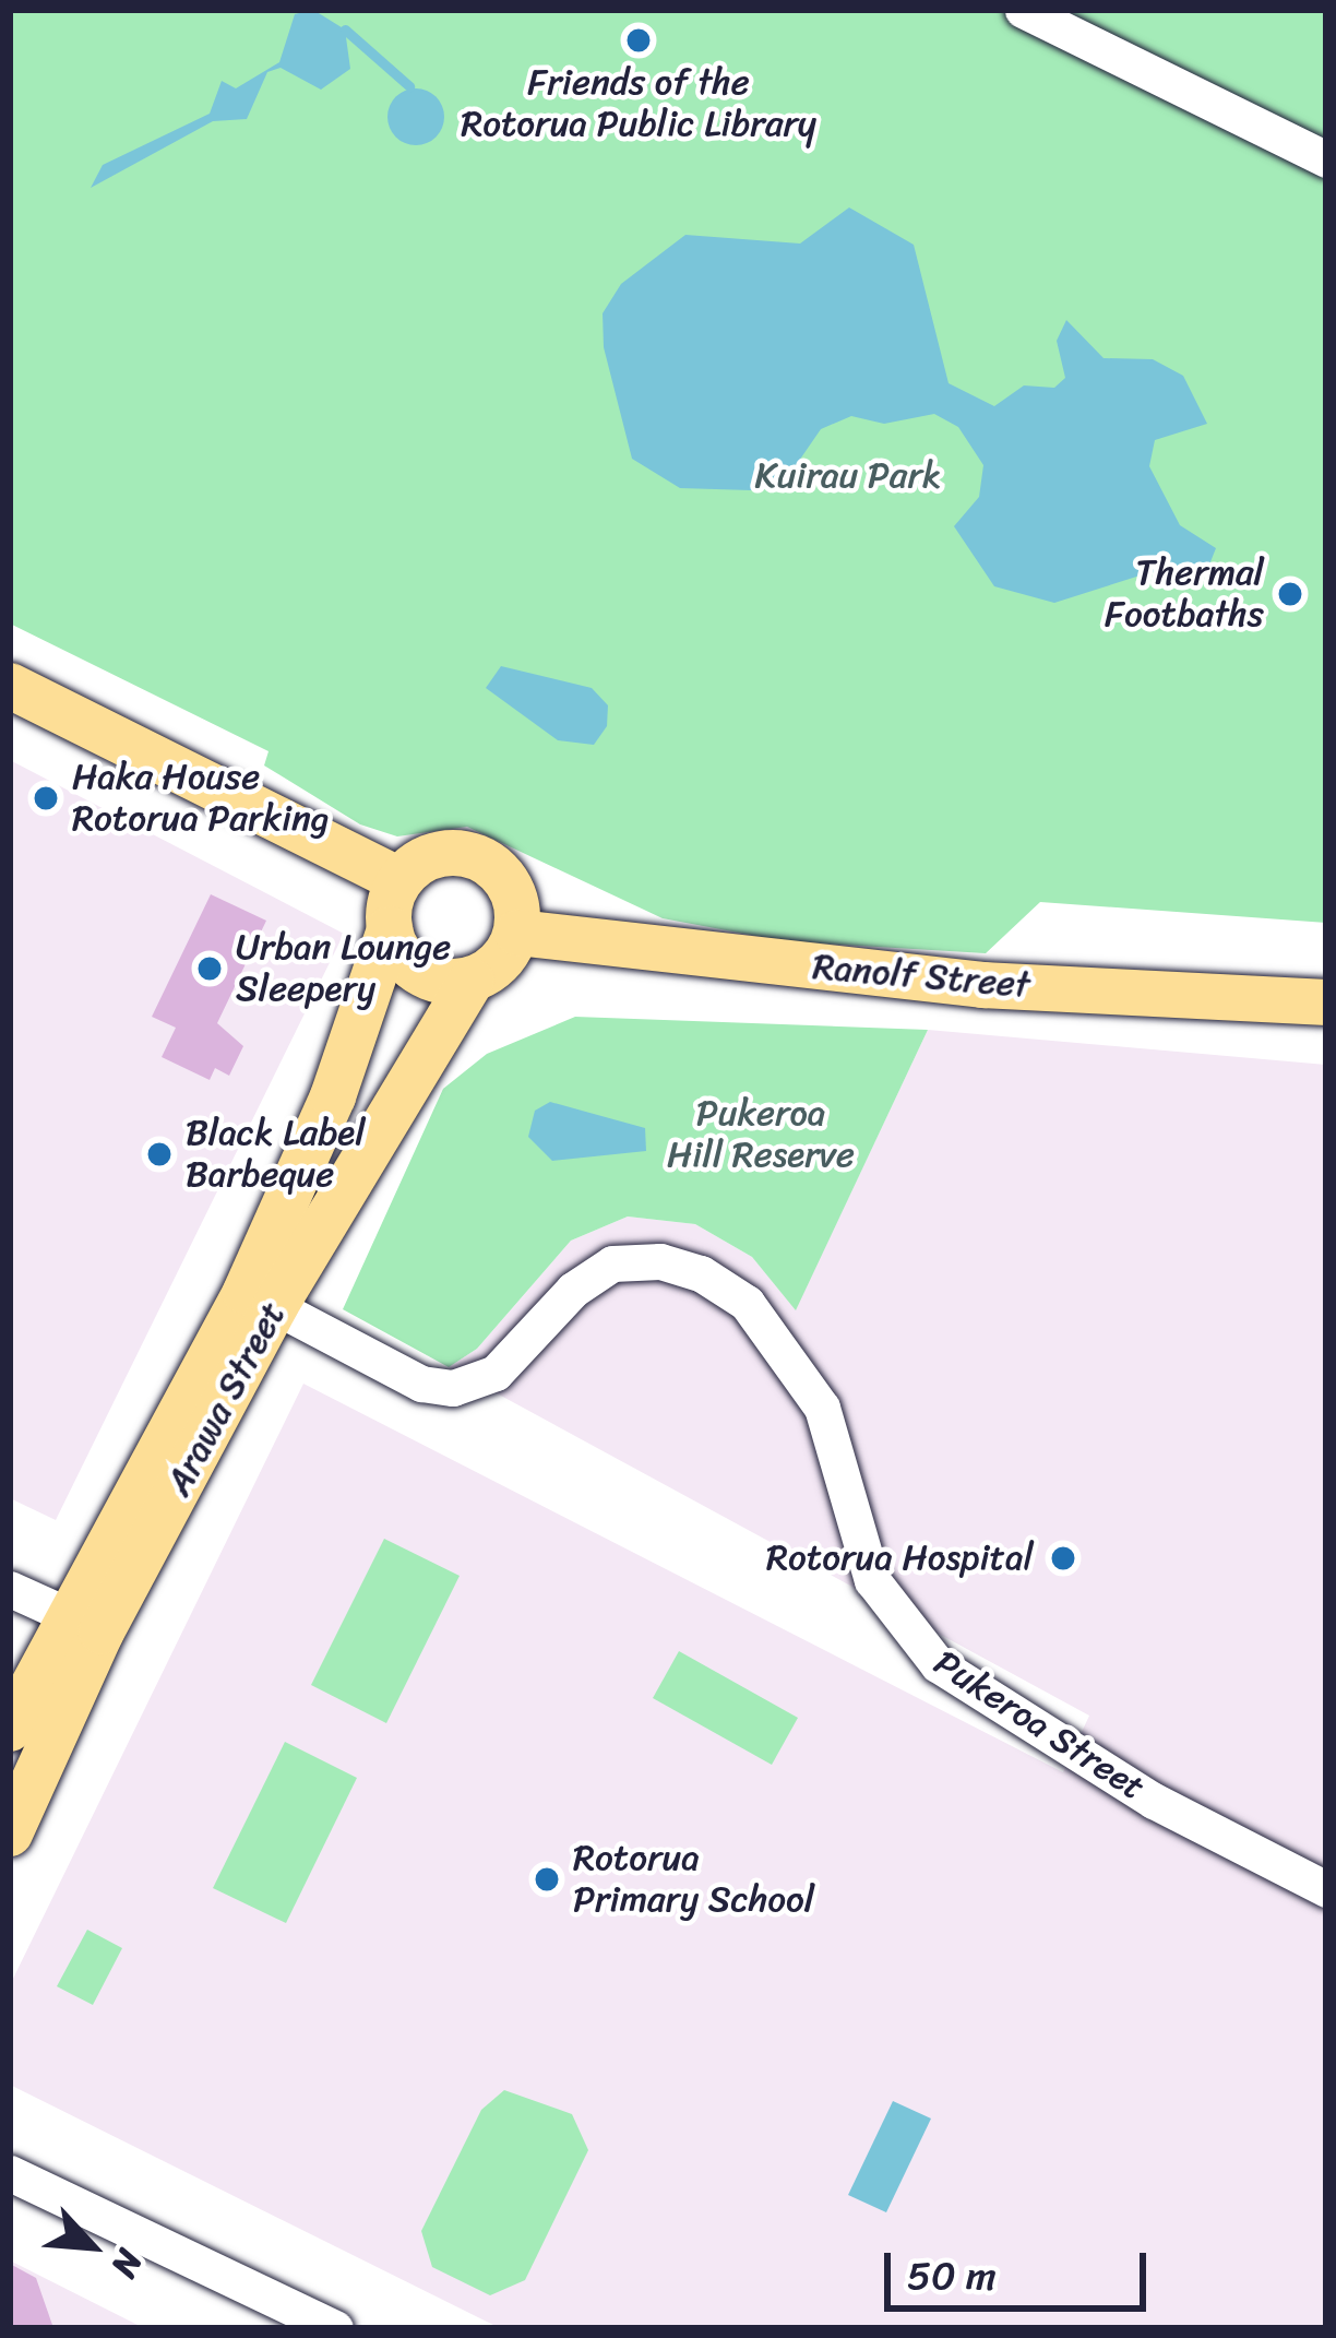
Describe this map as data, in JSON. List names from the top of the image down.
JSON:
{
  "streets": {
    "main road": ["Ranolf Street", "Arawa Street"],
    "street": ["Pukeroa Street"]
  },
  "crossings": [
    ["Ranolf Street", "Arawa Street"],
    ["Arawa Street", "Pukeroa Street"]
  ],
  "parks": ["Kuirau Park", "Pukeroa Hill Reserve"],
  "places": [
    "Friends of the Rotorua Public Library",
    "Thermal Footbaths",
    "Haka House Rotorua Parking",
    "Urban Lounge Sleepery",
    "Black Label Barbeque",
    "Rotorua Hospital",
    "Rotorua Primary School"
  ],
  "scale_bar": "50 m",
  "north": "bottom right"
}
